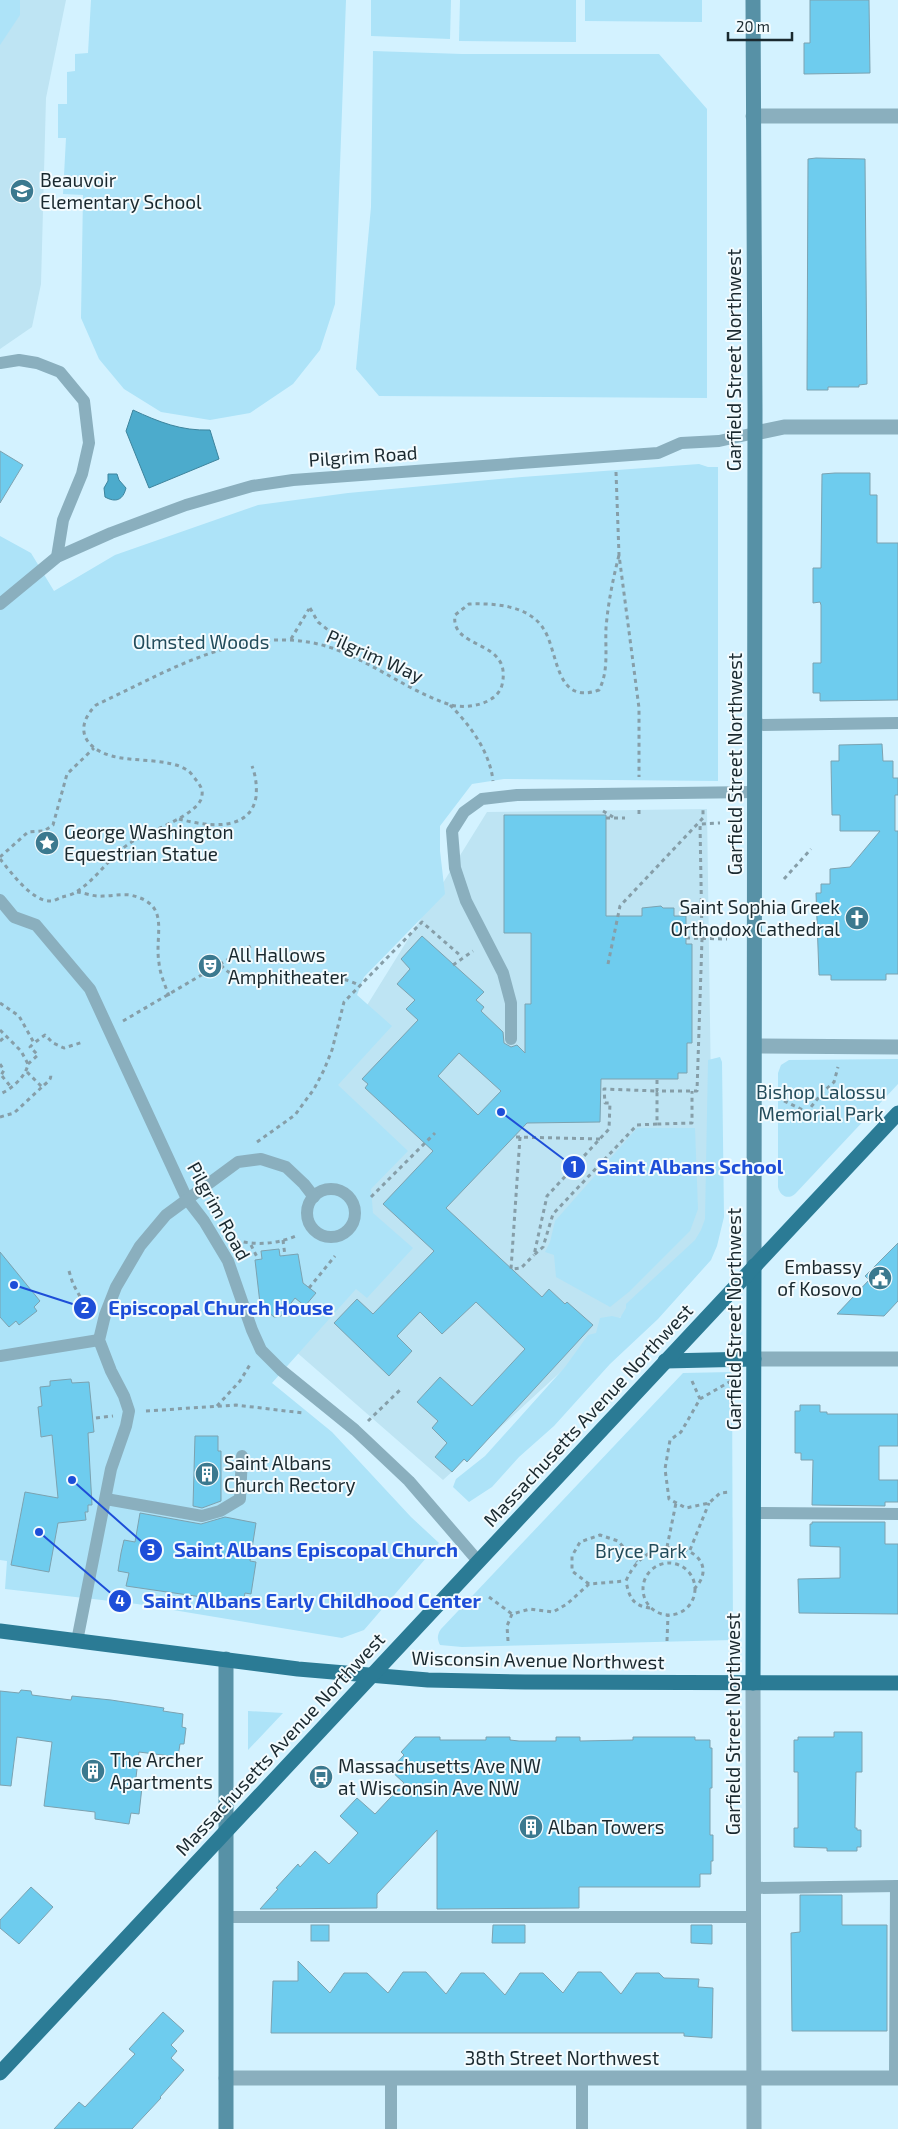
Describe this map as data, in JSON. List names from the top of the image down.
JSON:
{
  "streets": {
    "main road": ["Garfield Street Northwest", "Massachusetts Avenue Northwest", "Wisconsin Avenue Northwest"],
    "street": ["38th Street Northwest"],
    "lane": ["Pilgrim Road"],
    "path": ["Pilgrim Way"]
  },
  "crossings": [
    ["Garfield Street Northwest", "Pilgrim Road"],
    ["Garfield Street Northwest", "Massachusetts Avenue Northwest"],
    ["Garfield Street Northwest", "Wisconsin Avenue Northwest"],
    ["Garfield Street Northwest", "38th Street Northwest"],
    ["Pilgrim Road", "Massachusetts Avenue Northwest"],
    ["Massachusetts Avenue Northwest", "Wisconsin Avenue Northwest"]
  ],
  "parks": ["Olmsted Woods", "Bishop Lalossu Memorial Park", "Bryce Park"],
  "places": {
    "school or university": ["Beauvoir Elementary School"],
    "place": ["George Washington Equestrian Statue"],
    "church": ["Saint Sophia Greek Orthodox Cathedral"],
    "theatre": ["All Hallows Amphitheater"],
    "other": [
      "Saint Albans School",
      "Episcopal Church House",
      "Saint Albans Episcopal Church",
      "Saint Albans Early Childhood Center"
    ],
    "public building": ["Embassy of Kosovo"],
    "building": ["Saint Albans Church Rectory", "The Archer Apartments", "Alban Towers"],
    "bus stop": ["Massachusetts Ave NW at Wisconsin Ave NW"]
  },
  "scale_bar": "20 m"
}
